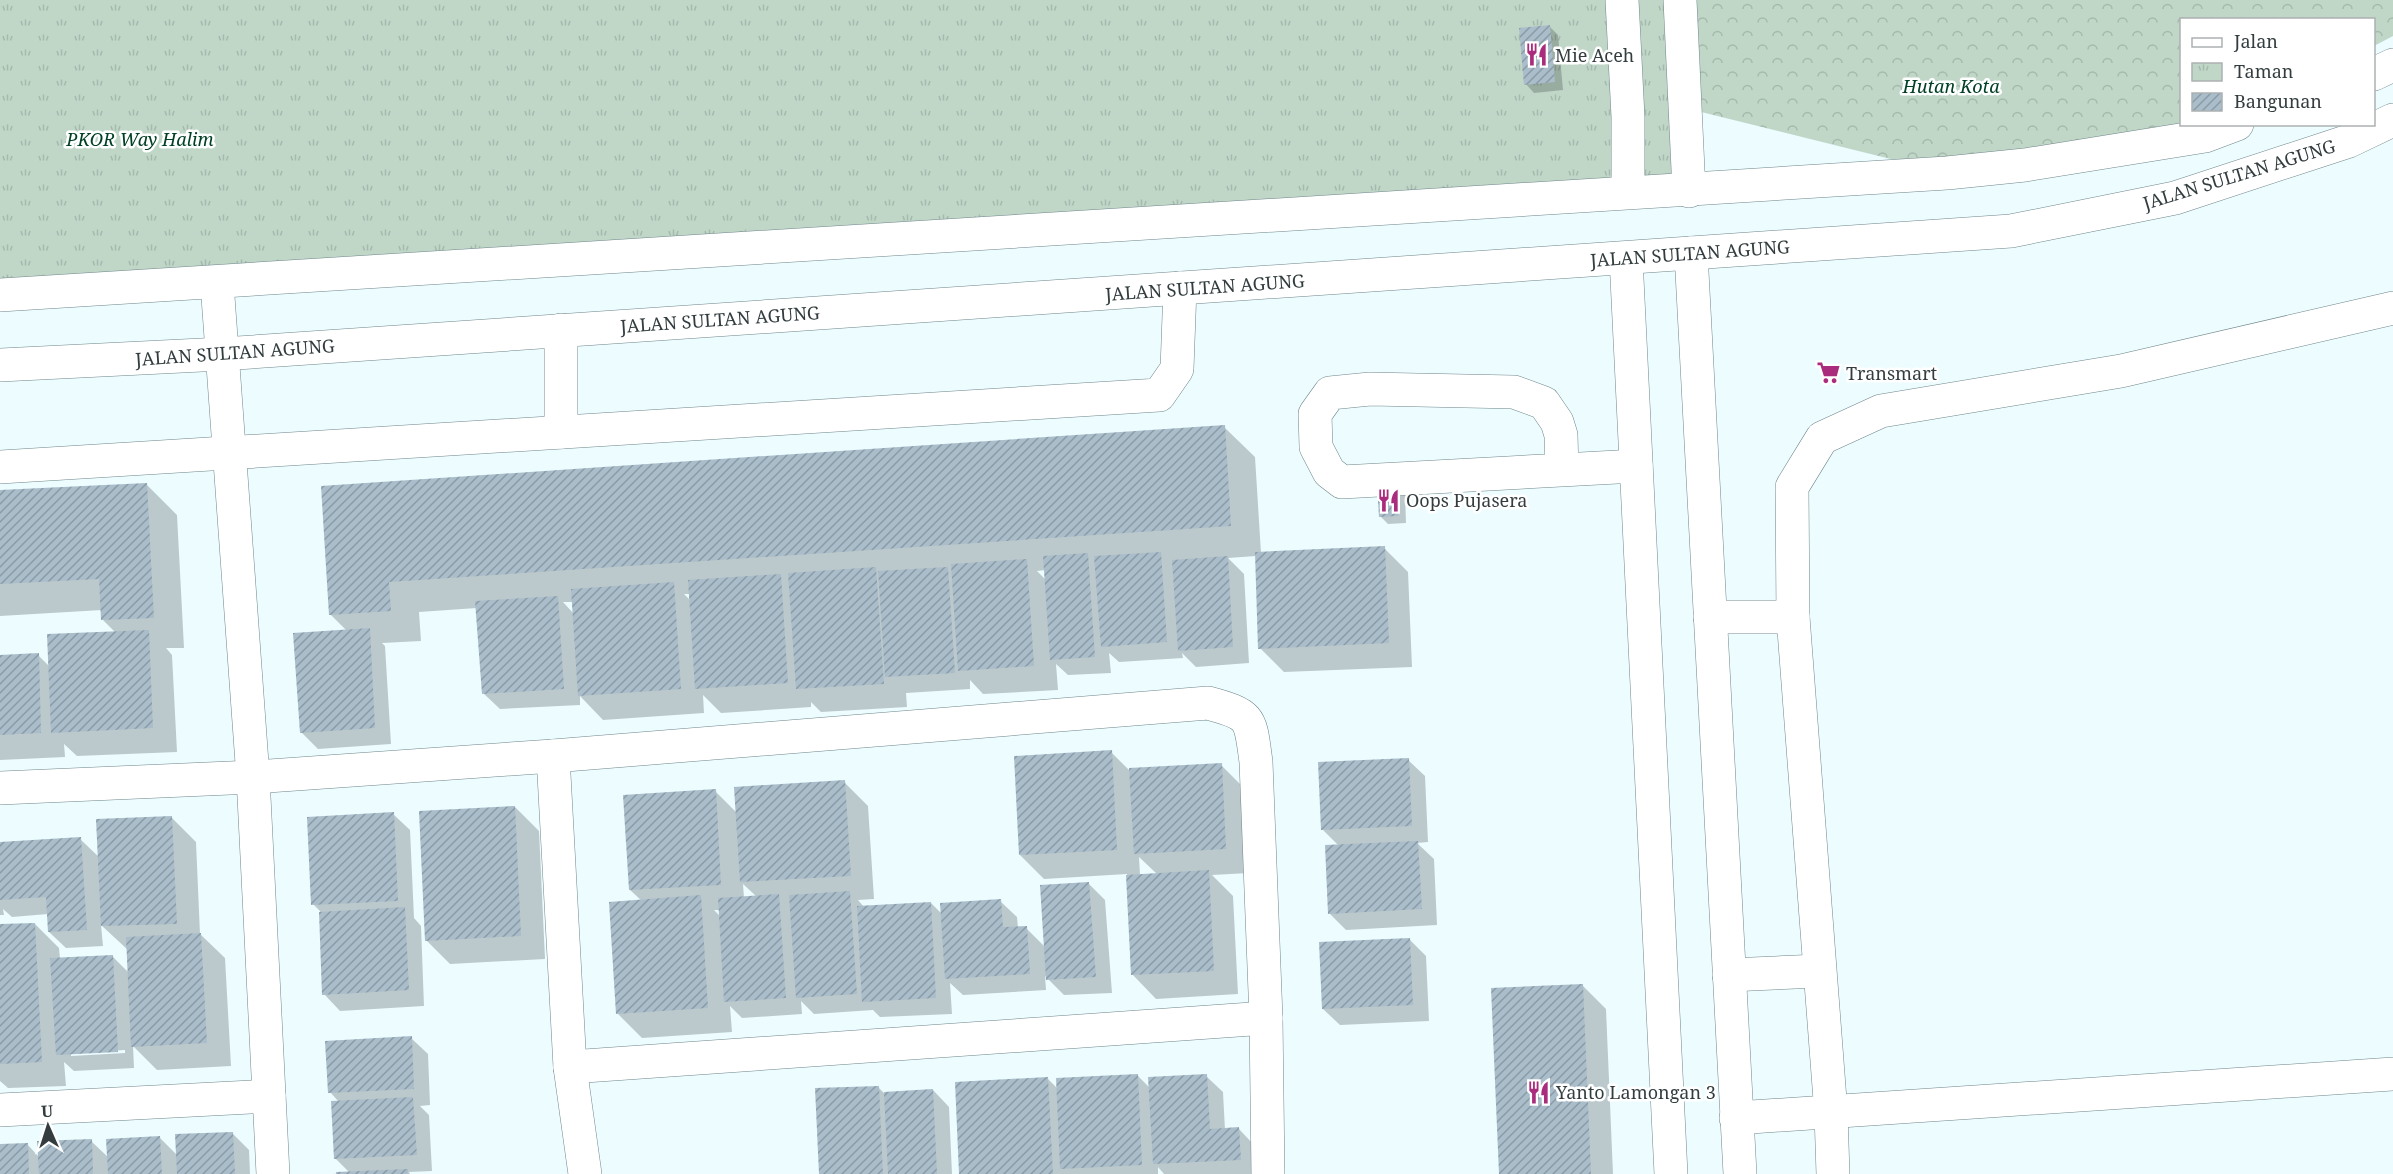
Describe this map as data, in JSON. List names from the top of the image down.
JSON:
{
  "streets": {
    "street": ["JALAN SULTAN AGUNG"]
  },
  "parks": ["Hutan Kota", "PKOR Way Halim"],
  "places": {
    "restaurant": ["Mie Aceh", "Oops Pujasera", "Yanto Lamongan 3"],
    "supermarket": ["Transmart"]
  },
  "legend": ["Jalan", "Taman", "Bangunan"],
  "north": "top"
}
